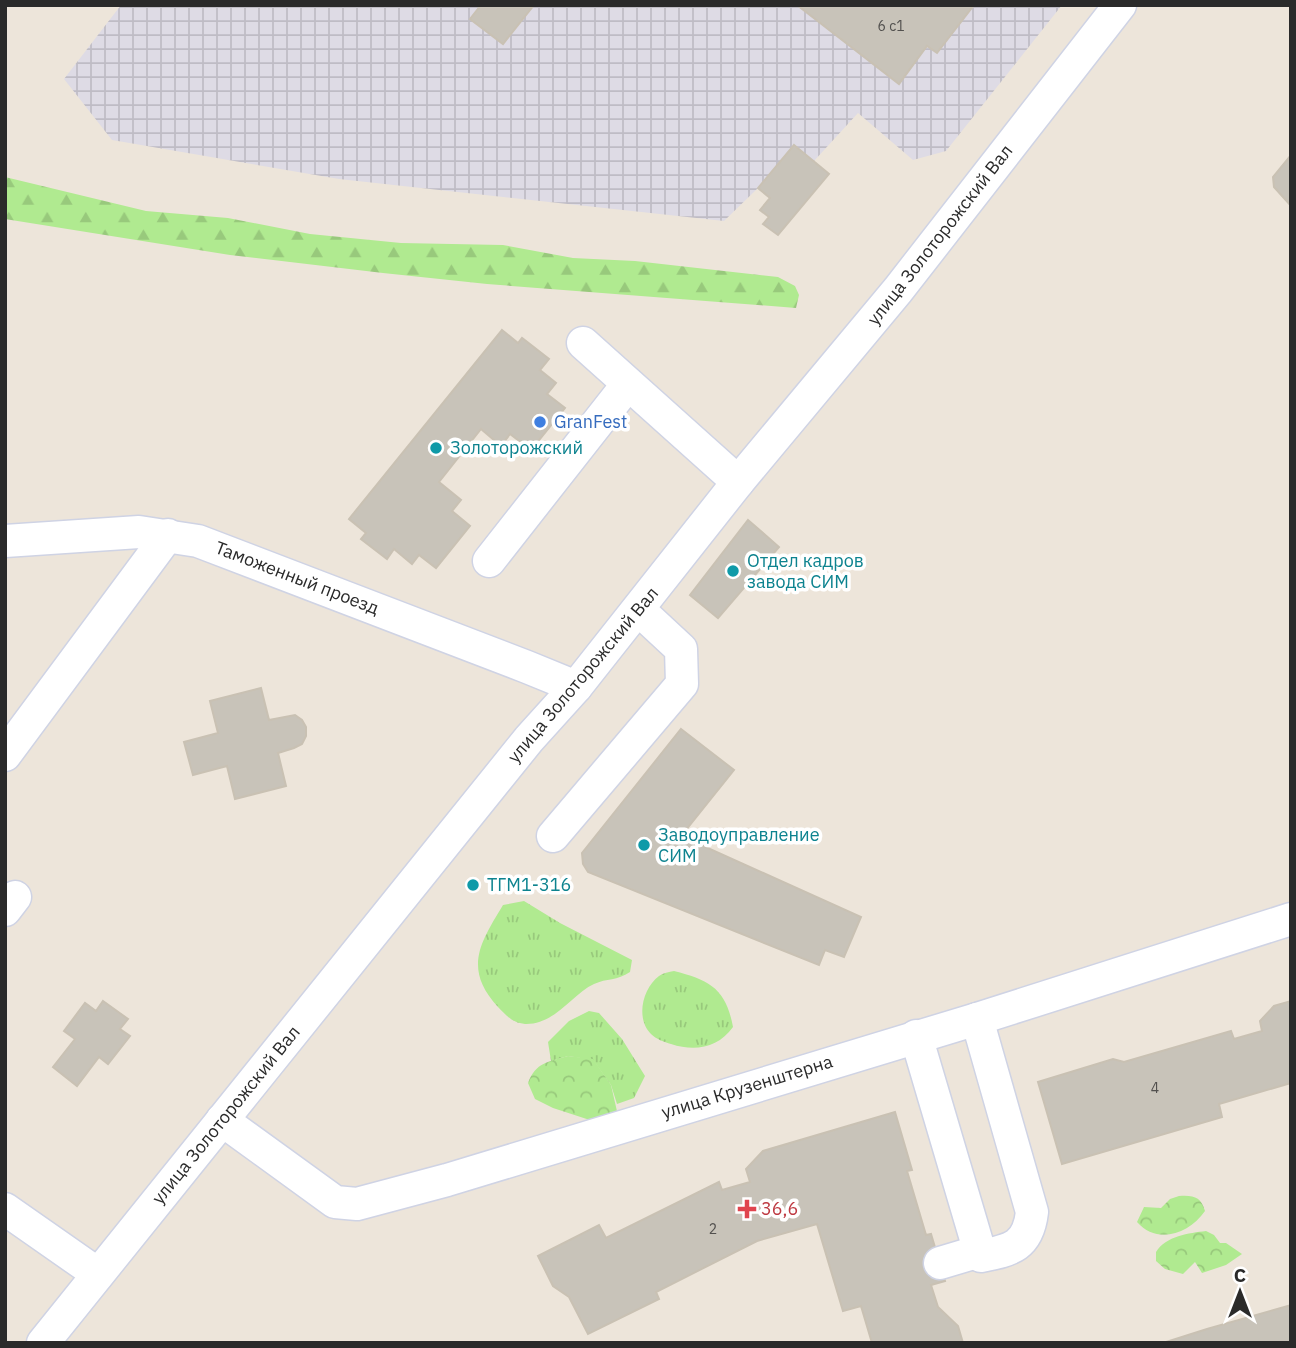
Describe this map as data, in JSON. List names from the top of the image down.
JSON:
{
  "streets": {
    "street": ["улица Золоторожский Вал", "Таможенный проезд", "улица Крузенштерна"]
  },
  "crossings": [
    ["улица Золоторожский Вал", "Таможенный проезд"],
    ["улица Золоторожский Вал", "улица Крузенштерна"]
  ],
  "places": {
    "other": [
      "GranFest",
      "Золоторожский",
      "Отдел кадров завода СИМ",
      "Заводоуправление СИМ",
      "ТГМ1-316"
    ],
    "health": ["36,6"]
  },
  "house_numbers": ["6 с1", "4", "2"],
  "north": "top"
}
